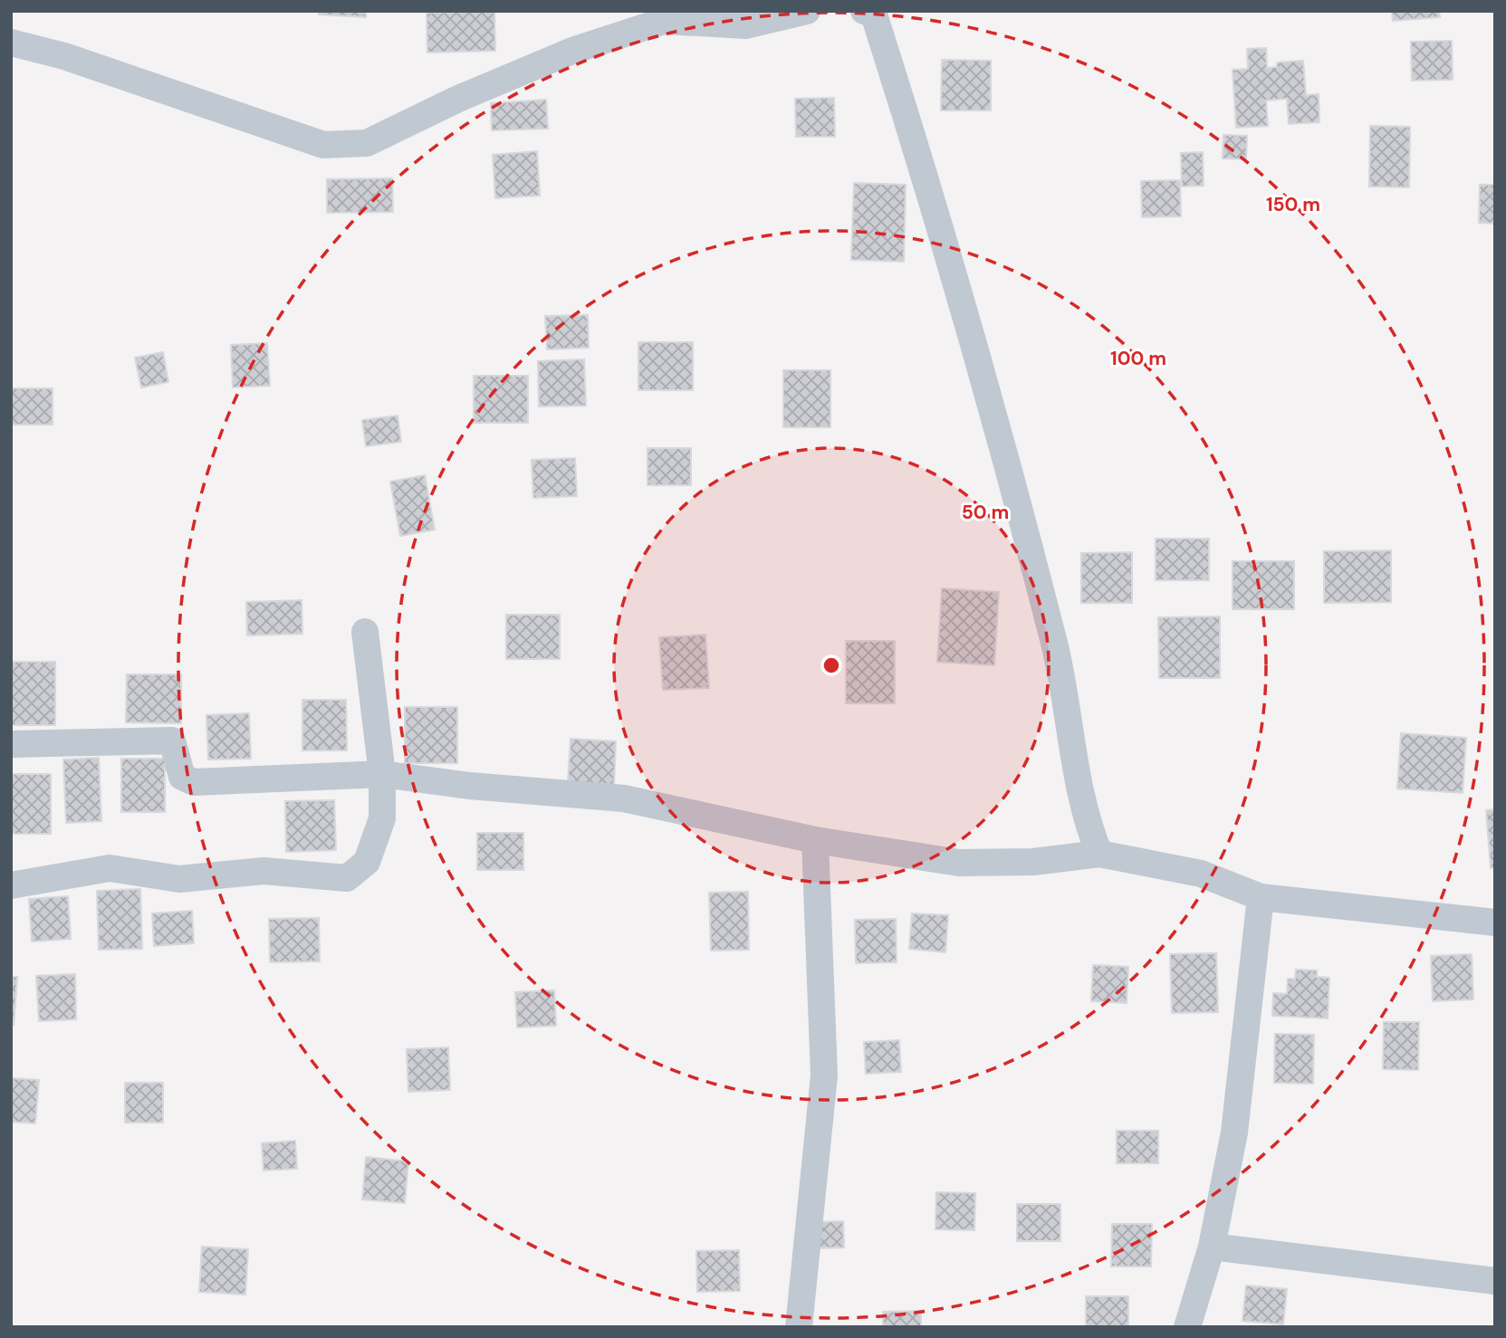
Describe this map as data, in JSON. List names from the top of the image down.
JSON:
{
  "rings": ["150 m", "100 m", "50 m"]
}
